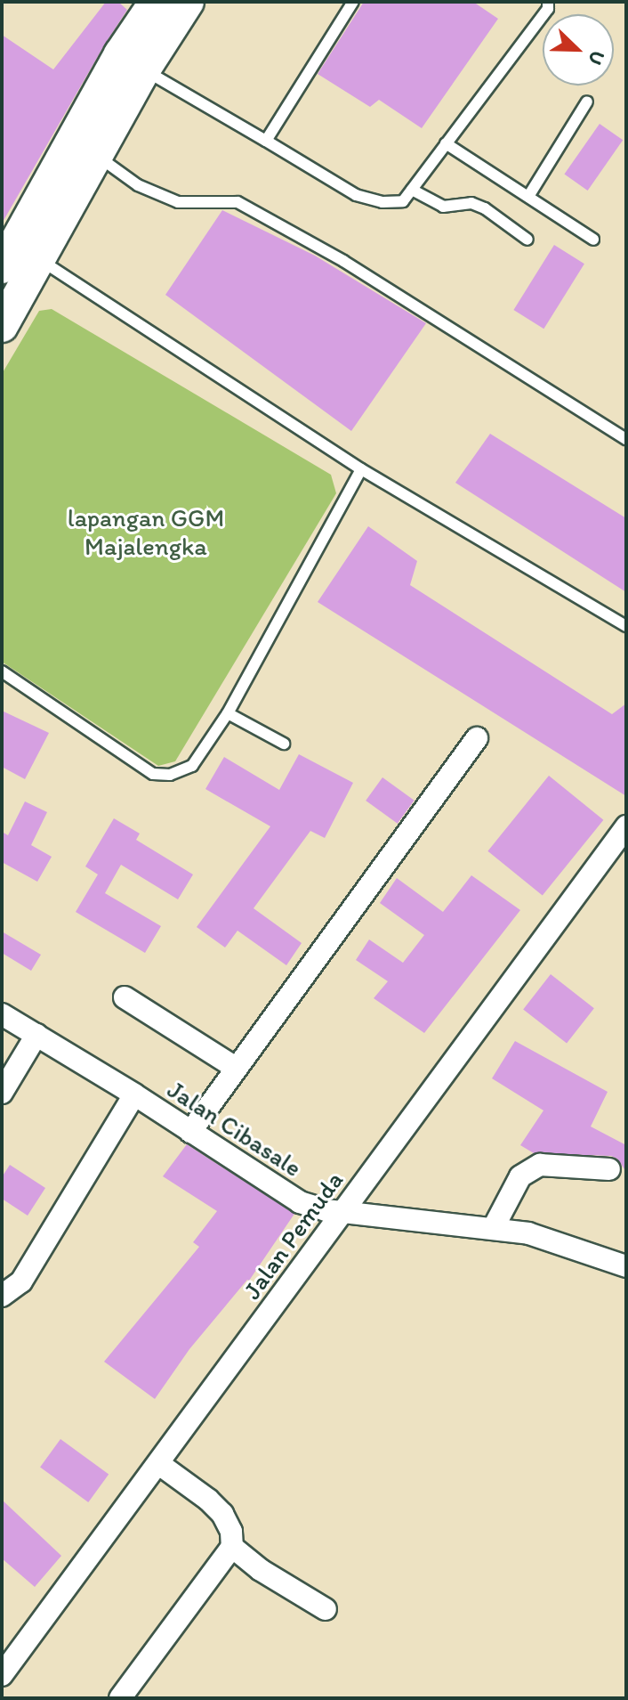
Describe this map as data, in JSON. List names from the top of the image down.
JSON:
{
  "streets": {
    "street": ["Jalan Cibasale", "Jalan Pemuda"]
  },
  "crossings": [
    ["Jalan Cibasale", "Jalan Pemuda"]
  ],
  "parks": ["lapangan GGM Majalengka"],
  "north": "bottom right"
}
